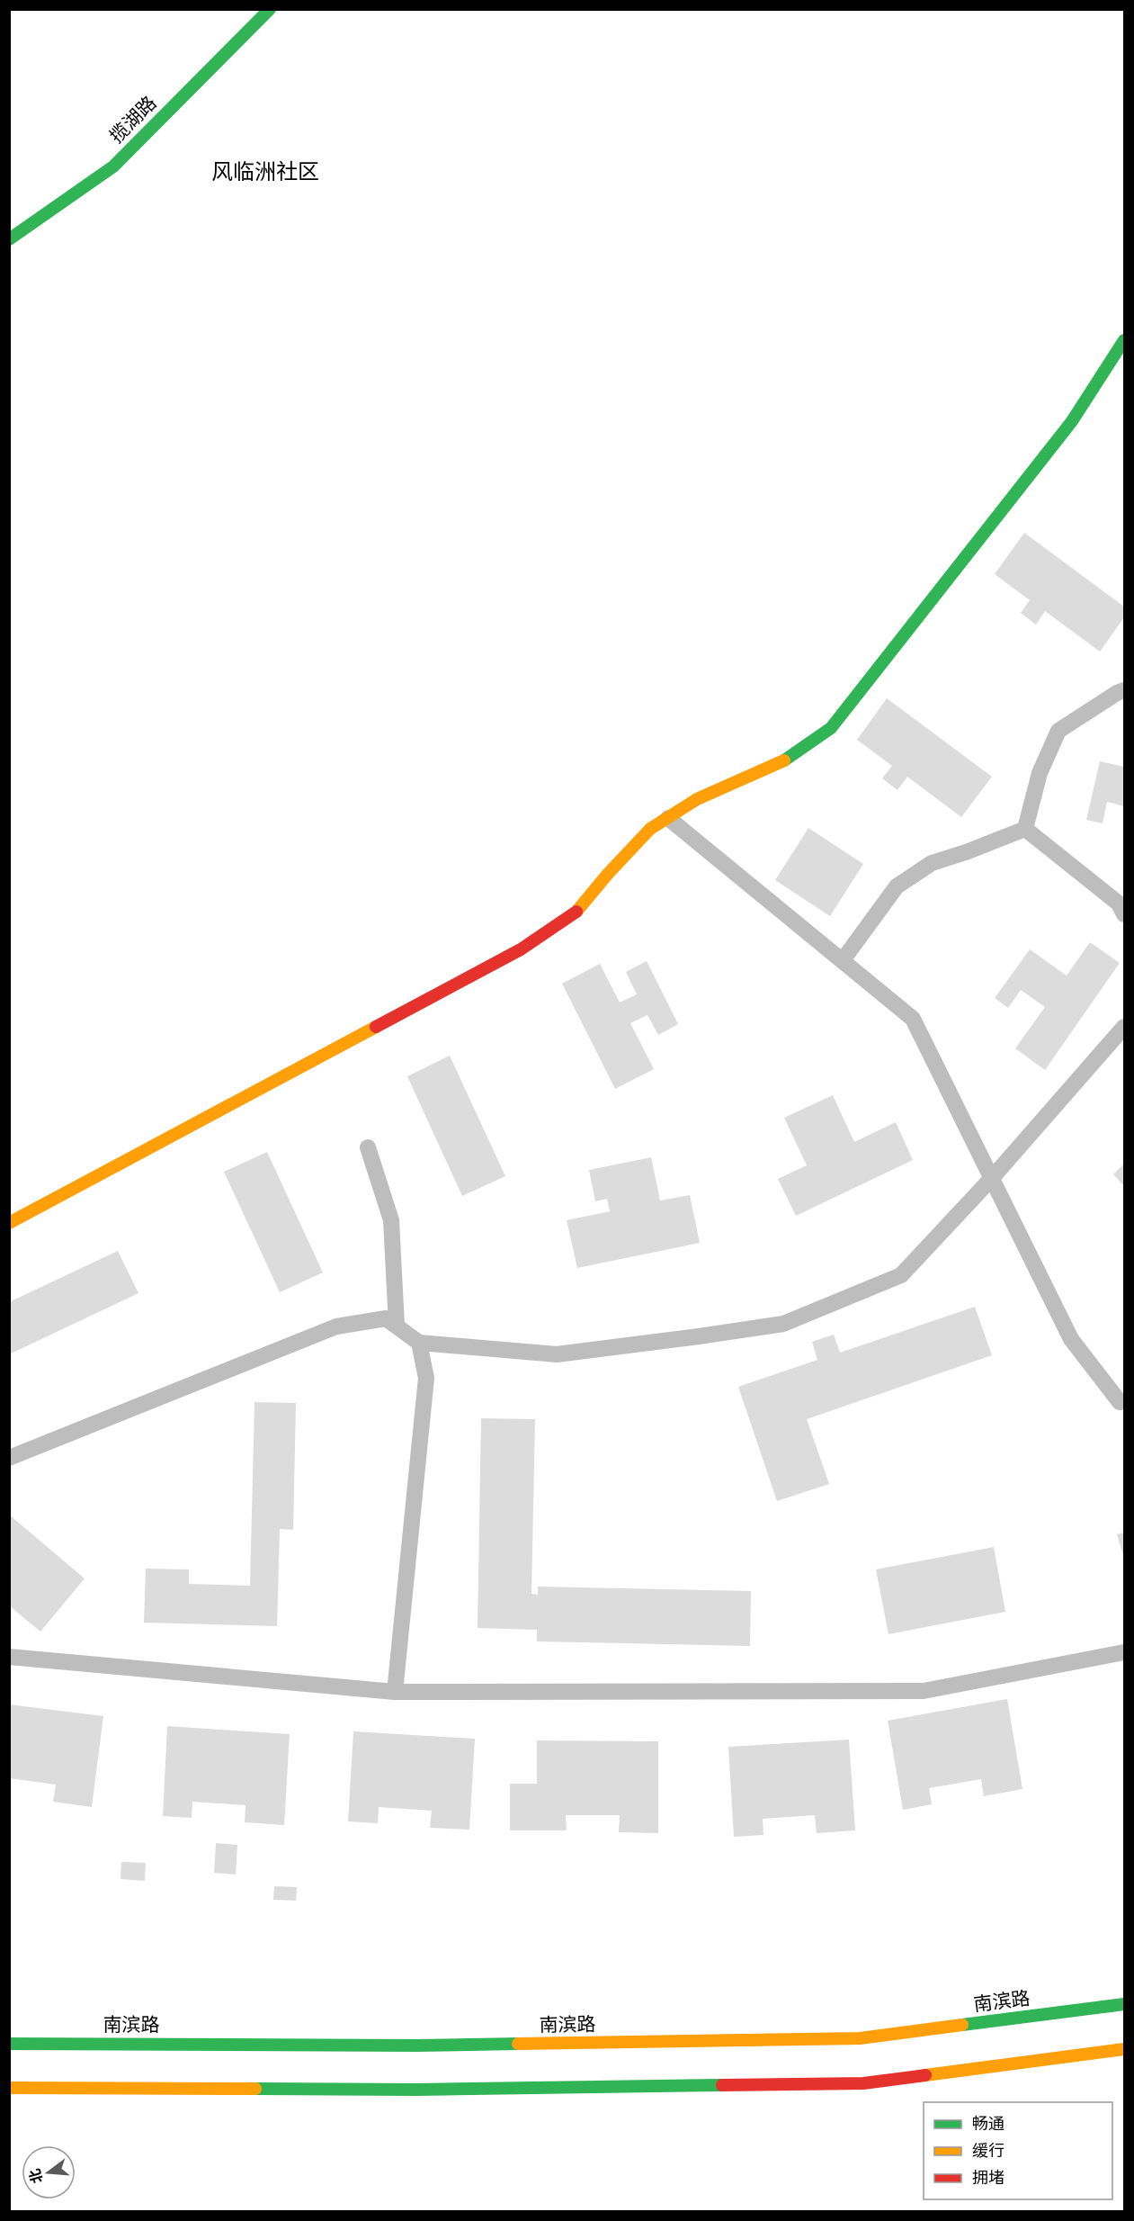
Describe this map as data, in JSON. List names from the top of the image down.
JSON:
{
  "streets": {
    "main road": ["揽湖路", "南滨路"]
  },
  "districts": ["风临洲社区"],
  "legend": ["畅通", "缓行", "拥堵"],
  "north": "left"
}
